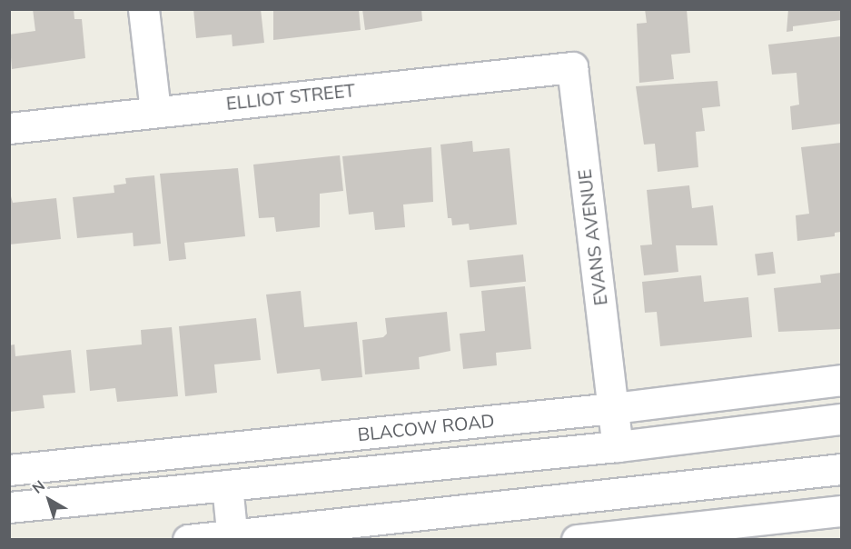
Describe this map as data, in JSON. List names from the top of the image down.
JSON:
{
  "streets": {
    "street": ["ELLIOT STREET", "EVANS AVENUE", "BLACOW ROAD"]
  },
  "crossings": [
    ["ELLIOT STREET", "EVANS AVENUE"],
    ["EVANS AVENUE", "BLACOW ROAD"]
  ],
  "north": "top left"
}
